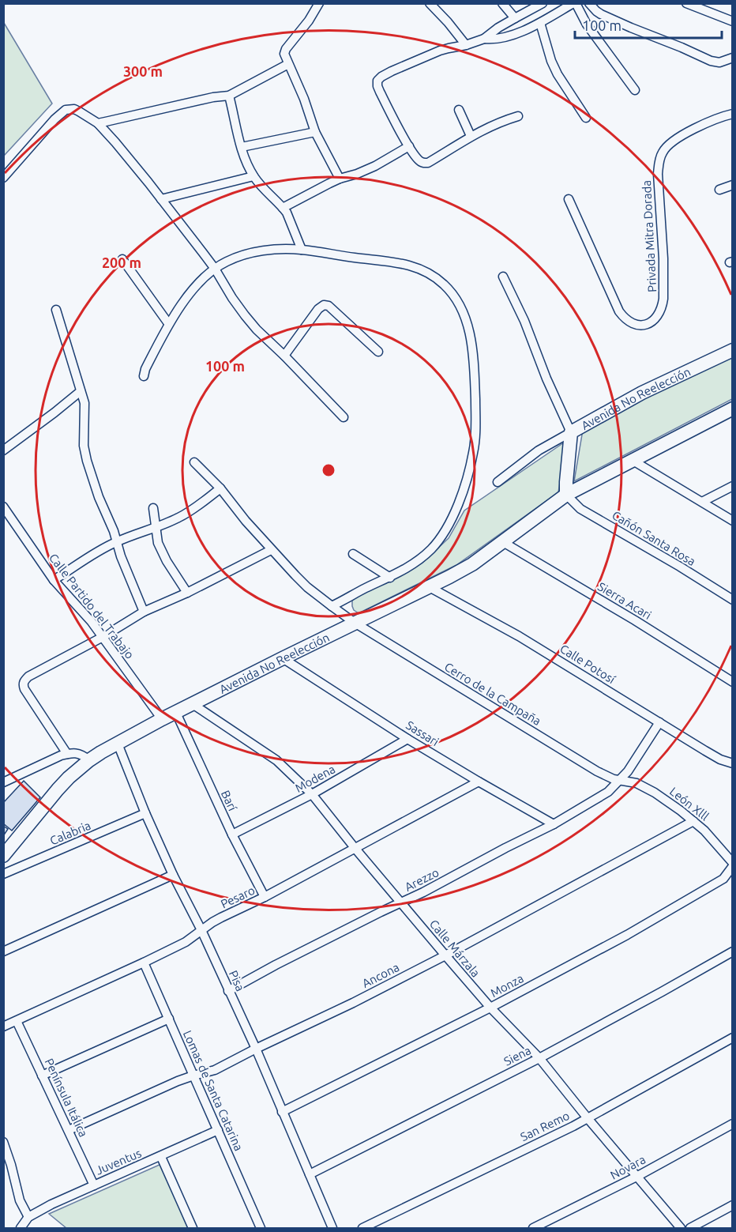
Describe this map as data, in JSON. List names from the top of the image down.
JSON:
{
  "streets": {
    "street": [
      "Privada Mitra Dorada",
      "Avenida No Reelección",
      "Cañón Santa Rosa",
      "Sierra Acari",
      "Calle Partido del Trabajo",
      "Calle Potosí",
      "Cerro de la Campaña",
      "Sassari",
      "Modena",
      "Barí",
      "León Xlll",
      "Calabria",
      "Arezzo",
      "Pesaro",
      "Calle Márzala",
      "Ancona",
      "Pisa",
      "Monza",
      "Siena",
      "Lomas de Santa Catarina",
      "Península Itálica",
      "San Remo",
      "Juventus",
      "Novara"
    ]
  },
  "crossings": [
    ["Avenida No Reelección", "Cañón Santa Rosa"],
    ["Avenida No Reelección", "Sierra Acari"],
    ["Avenida No Reelección", "Calle Partido del Trabajo"],
    ["Avenida No Reelección", "Calle Potosí"],
    ["Avenida No Reelección", "Cerro de la Campaña"],
    ["Avenida No Reelección", "Sassari"],
    ["Avenida No Reelección", "Barí"],
    ["Avenida No Reelección", "Calle Márzala"],
    ["Avenida No Reelección", "Pisa"],
    ["Calle Potosí", "Arezzo"],
    ["Cerro de la Campaña", "León Xlll"],
    ["Cerro de la Campaña", "Arezzo"],
    ["Sassari", "Modena"],
    ["Sassari", "Arezzo"],
    ["Sassari", "Pesaro"],
    ["Modena", "Barí"],
    ["Modena", "Calle Márzala"],
    ["Barí", "Pesaro"],
    ["León Xlll", "Arezzo"],
    ["León Xlll", "Ancona"],
    ["León Xlll", "Monza"],
    ["Calabria", "Pisa"],
    ["Arezzo", "Calle Márzala"],
    ["Arezzo", "Pisa"],
    ["Pesaro", "Calle Márzala"],
    ["Pesaro", "Pisa"],
    ["Pesaro", "Lomas de Santa Catarina"],
    ["Pesaro", "Península Itálica"],
    ["Calle Márzala", "Ancona"],
    ["Calle Márzala", "Monza"],
    ["Calle Márzala", "Siena"],
    ["Calle Márzala", "San Remo"],
    ["Calle Márzala", "Novara"],
    ["Ancona", "Pisa"],
    ["Ancona", "Lomas de Santa Catarina"],
    ["Ancona", "Península Itálica"],
    ["Pisa", "Monza"],
    ["Pisa", "Siena"],
    ["Lomas de Santa Catarina", "Juventus"],
    ["Península Itálica", "Juventus"]
  ],
  "scale_bar": "100 m",
  "rings": ["300 m", "200 m", "100 m"]
}
